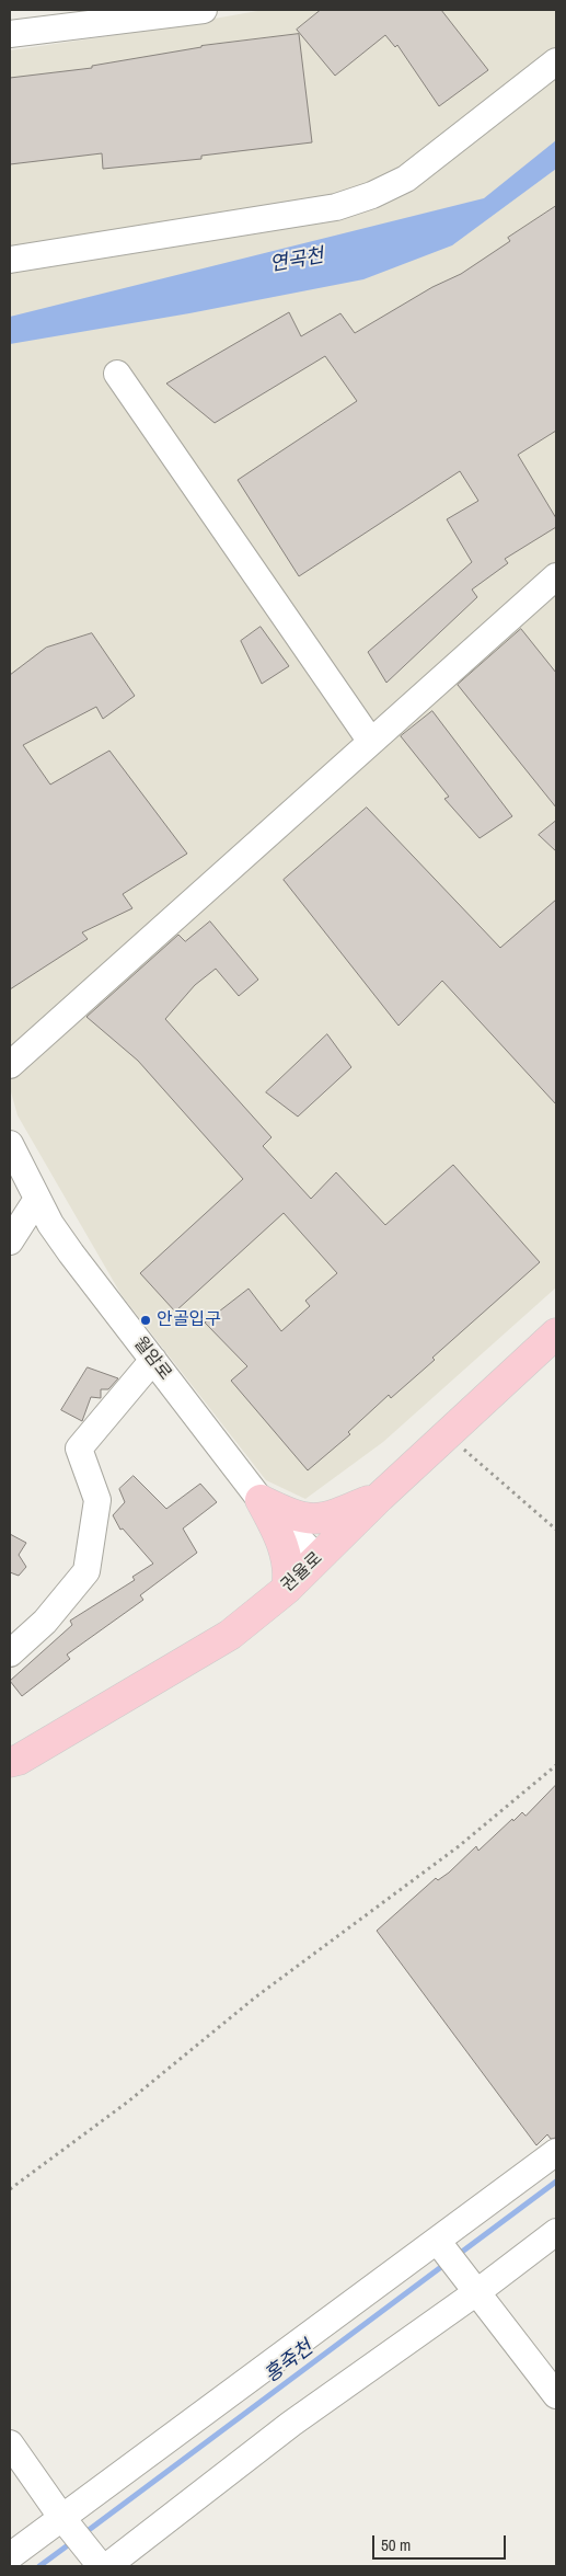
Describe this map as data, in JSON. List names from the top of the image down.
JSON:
{
  "streets": {
    "main road": ["권율로"],
    "street": ["월암로"]
  },
  "crossings": [
    ["월암로", "권율로"]
  ],
  "water": ["연곡천", "홍죽천"],
  "places": ["안골입구"],
  "scale_bar": "50 m"
}
